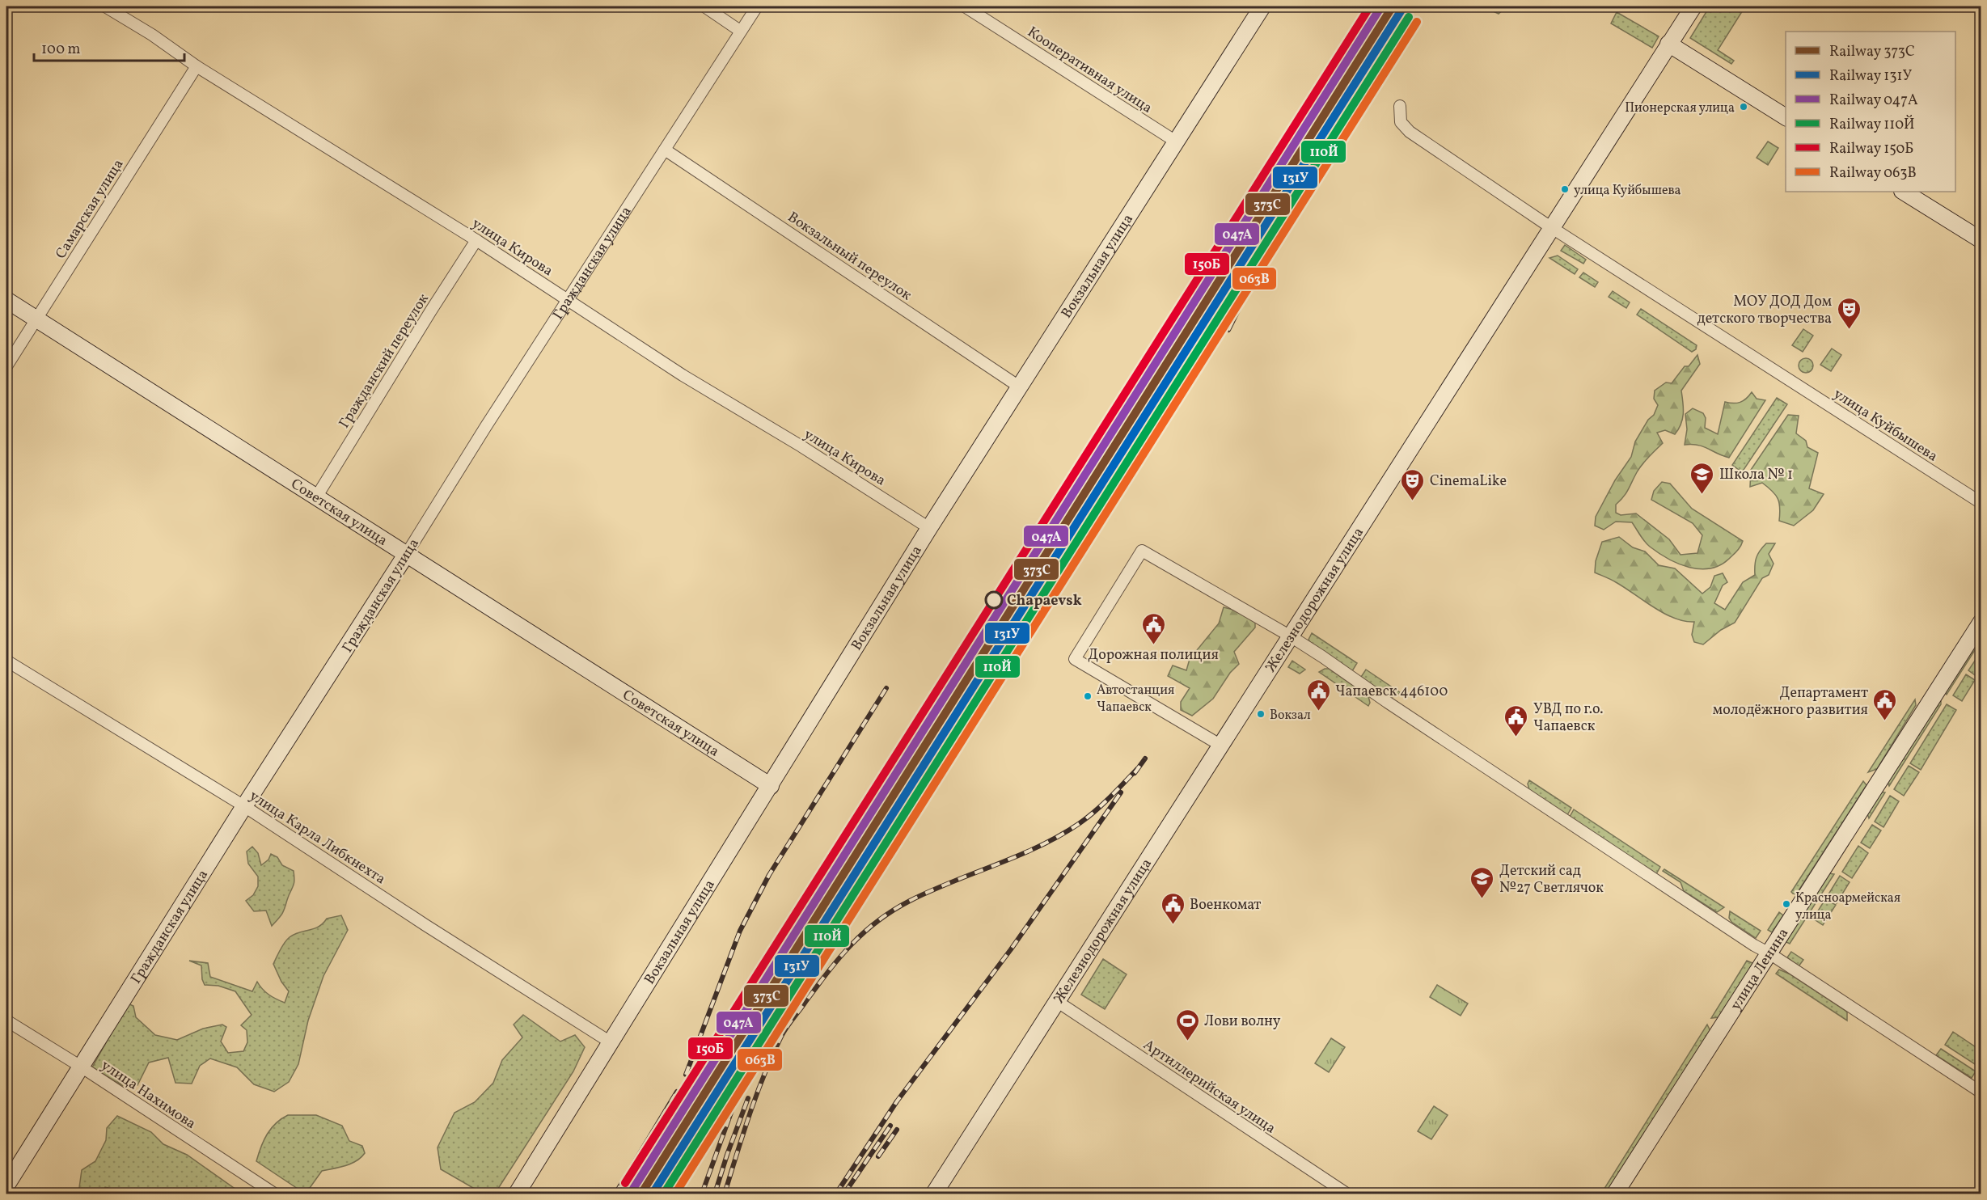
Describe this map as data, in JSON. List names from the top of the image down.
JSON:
{
  "streets": {
    "street": [
      "Кооперативная улица",
      "Самарская улица",
      "улица Кирова",
      "Вокзальный переулок",
      "Гражданская улица",
      "Вокзальная улица",
      "Гражданский переулок",
      "улица Куйбышева",
      "Советская улица",
      "Железнодорожная улица",
      "улица Карла Либкнехта",
      "улица Ленина",
      "Артиллерийская улица",
      "улица Нахимова"
    ]
  },
  "crossings": [
    ["Кооперативная улица", "Вокзальная улица"],
    ["Самарская улица", "улица Кирова"],
    ["Самарская улица", "Советская улица"],
    ["улица Кирова", "Гражданская улица"],
    ["улица Кирова", "Вокзальная улица"],
    ["улица Кирова", "Гражданский переулок"],
    ["Вокзальный переулок", "Гражданская улица"],
    ["Вокзальный переулок", "Вокзальная улица"],
    ["Гражданская улица", "Советская улица"],
    ["Гражданская улица", "улица Карла Либкнехта"],
    ["Гражданская улица", "улица Нахимова"],
    ["Вокзальная улица", "Советская улица"],
    ["Вокзальная улица", "улица Карла Либкнехта"],
    ["Гражданский переулок", "Советская улица"],
    ["улица Куйбышева", "Железнодорожная улица"],
    ["Железнодорожная улица", "Артиллерийская улица"]
  ],
  "places": {
    "other": [
      "Пионерская улица",
      "улица Куйбышева",
      "Chapaevsk",
      "Автостанция Чапаевск",
      "Вокзал",
      "Красноармейская улица"
    ],
    "theatre": ["МОУ ДОД Дом детского творчества", "CinemaLike"],
    "school or university": ["Школа № 1", "Детский сад №27 Светлячок"],
    "public building": [
      "Дорожная полиция",
      "Чапаевск 446100",
      "Департамент молодёжного развития",
      "УВД по г.о. Чапаевск",
      "Военкомат"
    ],
    "sports": ["Лови волну"]
  },
  "lines": [
    "rail line 373C",
    "rail line 047А",
    "rail line 150Б",
    "rail line 131У",
    "rail line 110Й",
    "rail line 063В"
  ],
  "legend": [
    "Railway 373C",
    "Railway 131У",
    "Railway 047А",
    "Railway 110Й",
    "Railway 150Б",
    "Railway 063В"
  ],
  "scale_bar": "100 m"
}
